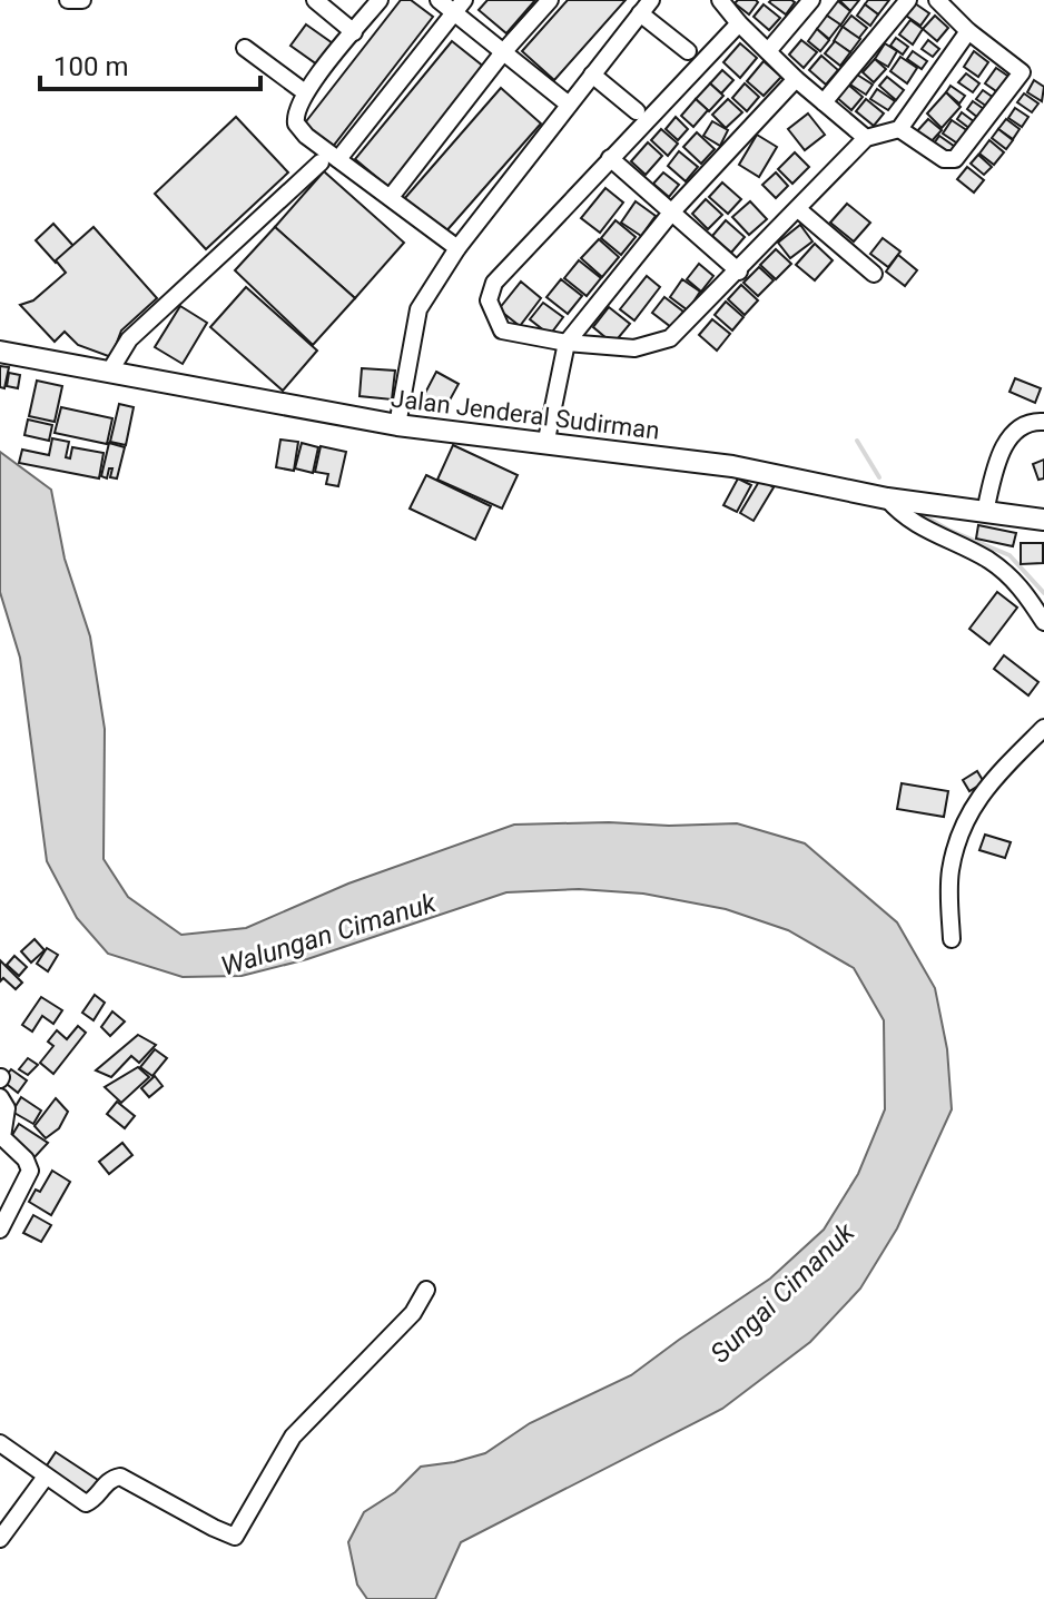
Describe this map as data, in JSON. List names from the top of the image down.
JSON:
{
  "streets": {
    "main road": ["Jalan Jenderal Sudirman"]
  },
  "water": ["Walungan Cimanuk", "Sungai Cimanuk"],
  "scale_bar": "100 m"
}
